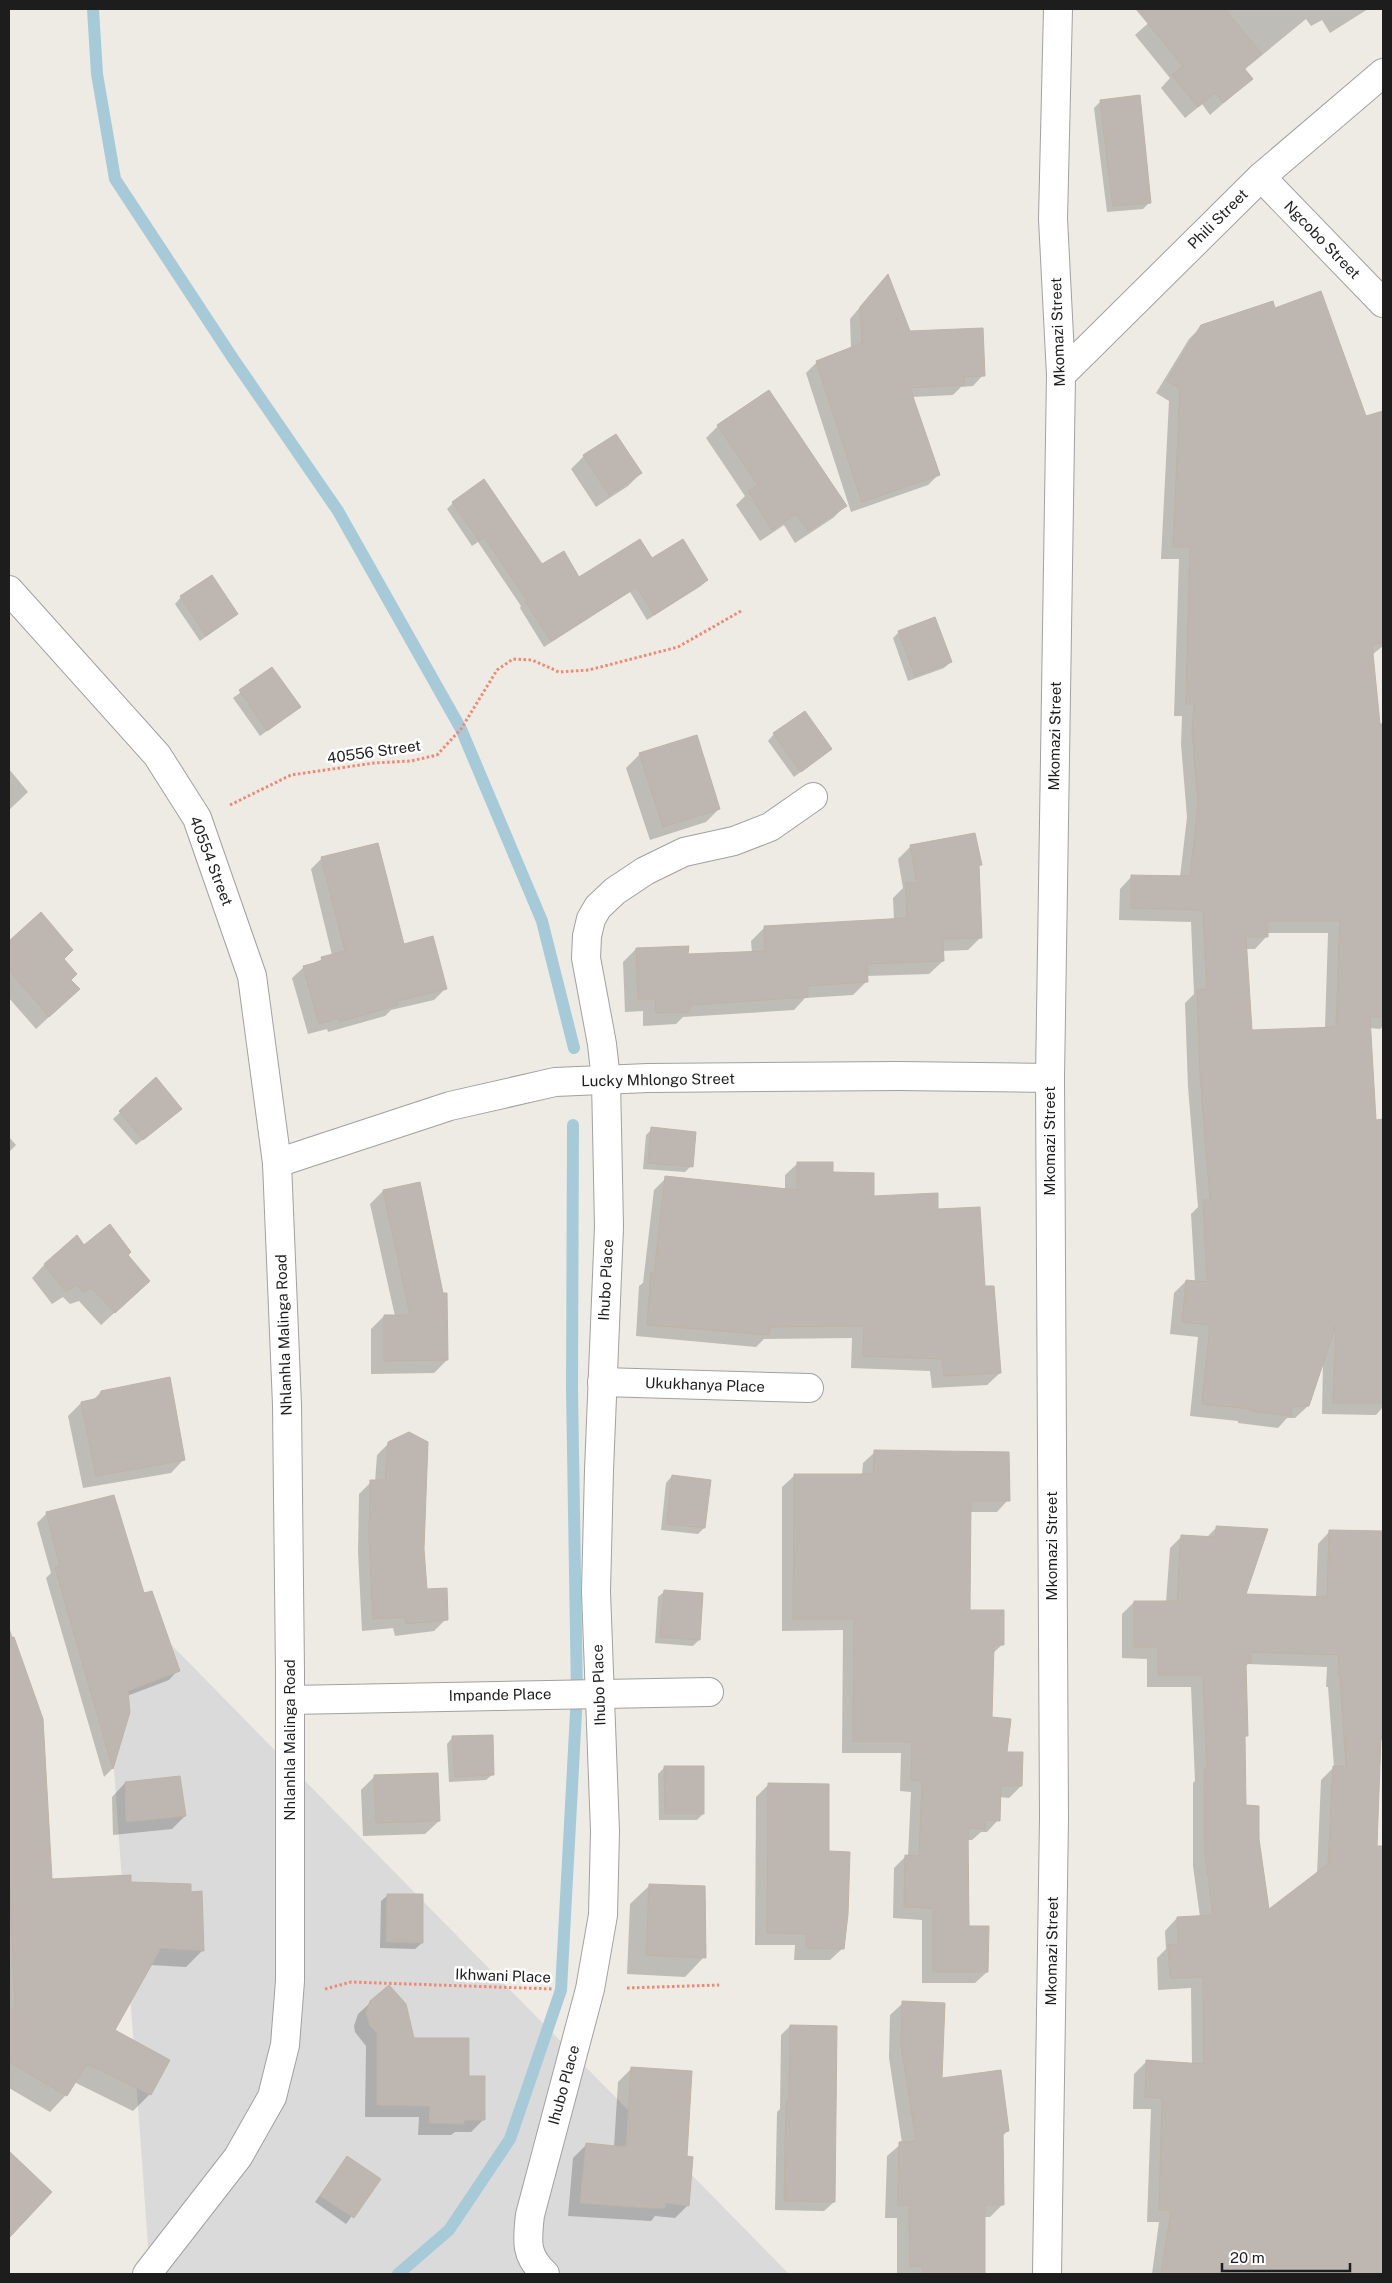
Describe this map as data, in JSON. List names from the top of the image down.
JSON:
{
  "streets": {
    "street": [
      "Phili Street",
      "Ngcobo Street",
      "Mkomazi Street",
      "40554 Street",
      "Lucky Mhlongo Street",
      "Ihubo Place",
      "Nhlanhla Malinga Road",
      "Ukukhanya Place",
      "Impande Place"
    ],
    "path": ["40556 Street", "Ikhwani Place"]
  },
  "crossings": [
    ["Phili Street", "Ngcobo Street"],
    ["Phili Street", "Mkomazi Street"],
    ["Mkomazi Street", "Lucky Mhlongo Street"],
    ["40556 Street", "40554 Street"],
    ["40554 Street", "Lucky Mhlongo Street"],
    ["40554 Street", "Nhlanhla Malinga Road"],
    ["Lucky Mhlongo Street", "Ihubo Place"],
    ["Lucky Mhlongo Street", "Nhlanhla Malinga Road"],
    ["Ihubo Place", "Ukukhanya Place"],
    ["Ihubo Place", "Impande Place"],
    ["Ihubo Place", "Ikhwani Place"],
    ["Nhlanhla Malinga Road", "Impande Place"],
    ["Nhlanhla Malinga Road", "Ikhwani Place"]
  ],
  "scale_bar": "20 m"
}
